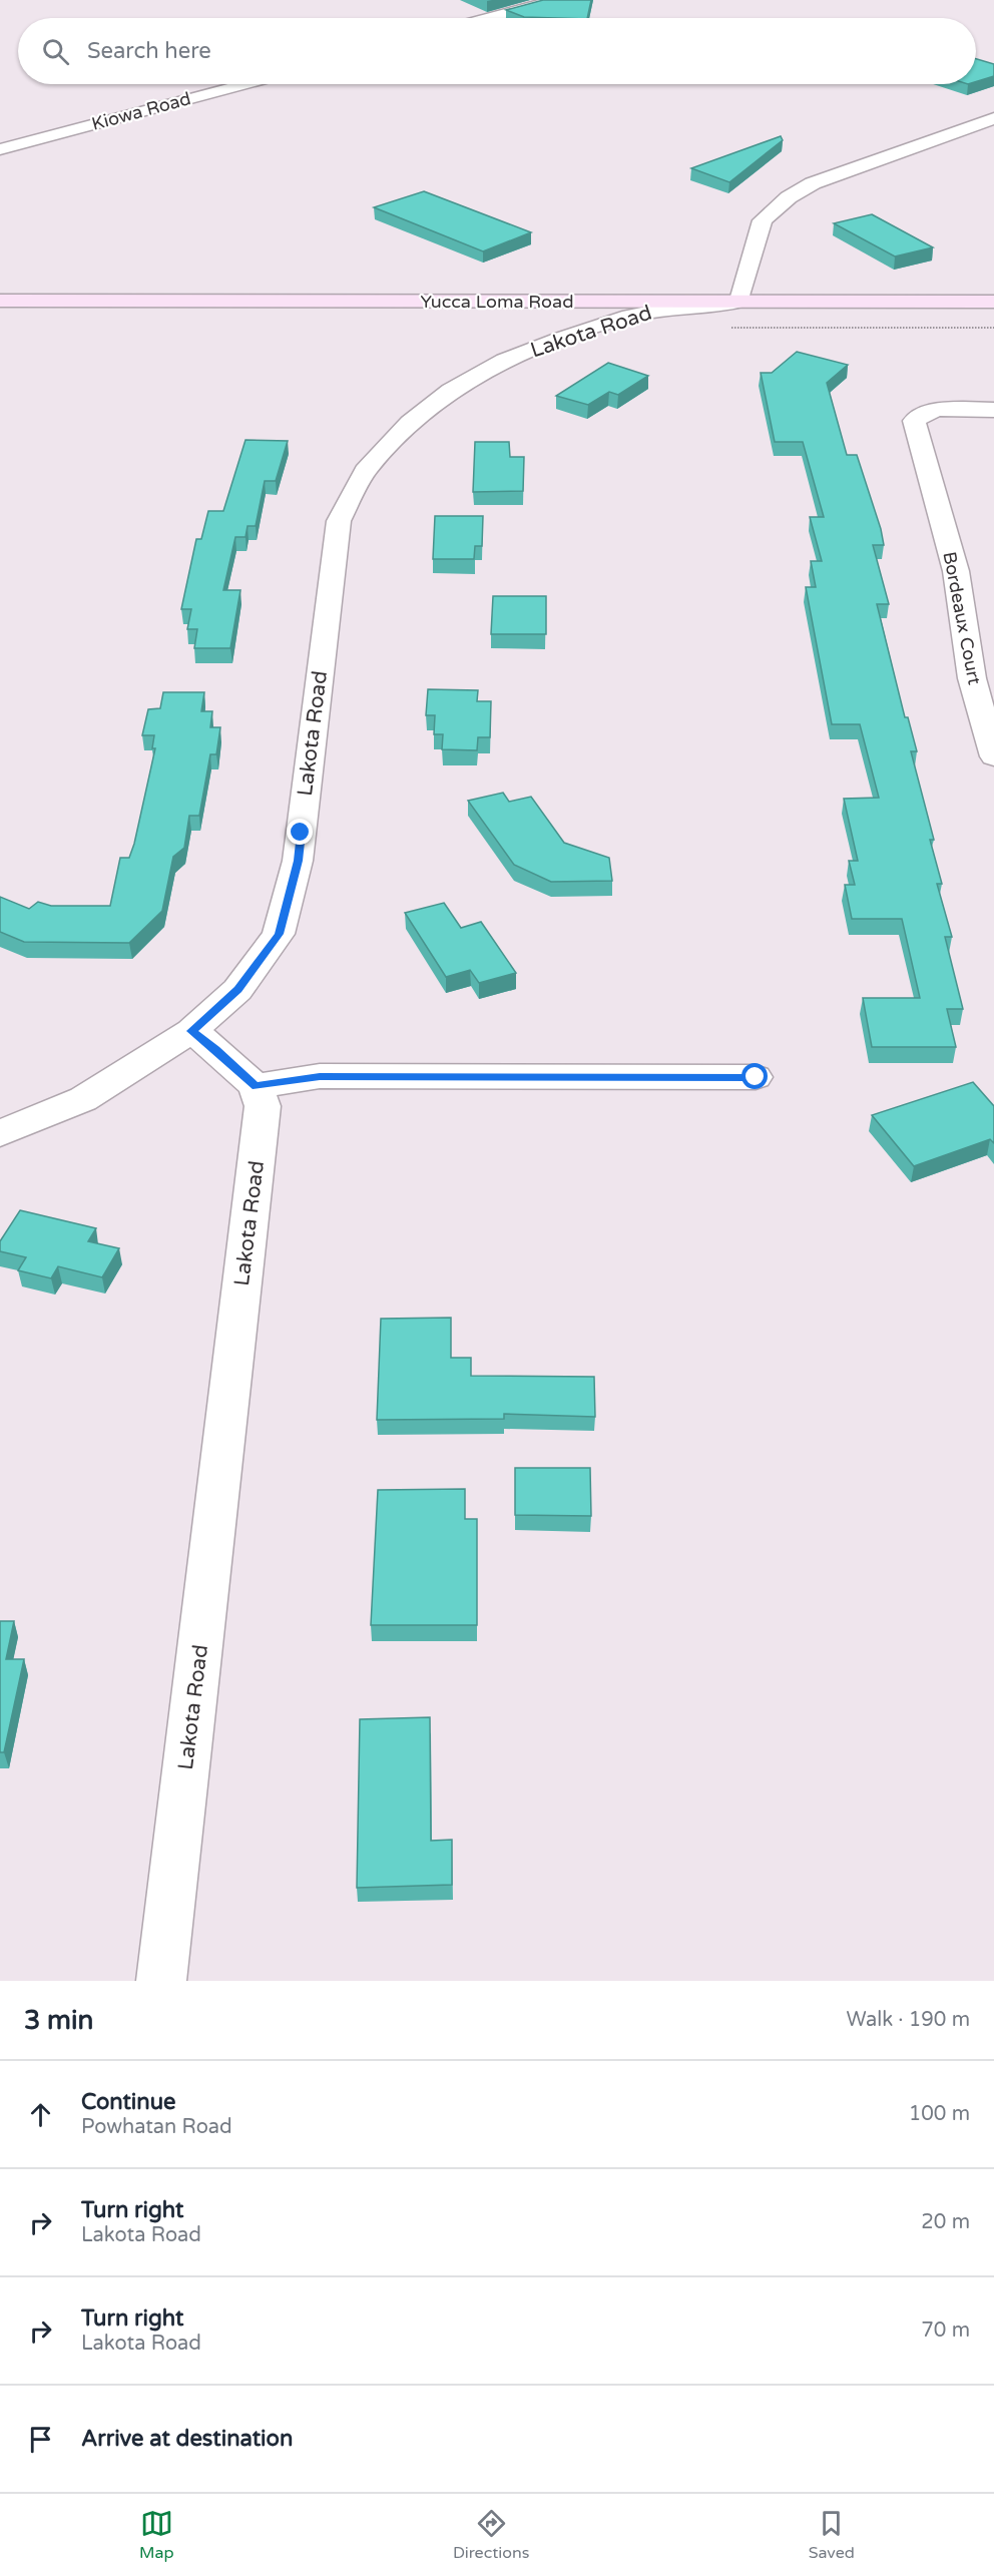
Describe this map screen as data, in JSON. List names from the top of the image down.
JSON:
{
  "streets": {
    "main road": ["Yucca Loma Road"],
    "street": ["Kiowa Road", "Lakota Road", "Bordeaux Court"]
  },
  "crossings": [
    ["Yucca Loma Road", "Lakota Road"]
  ],
  "page": {
    "search": "Search here",
    "heading": ["3 min", "Walk · 190 m"],
    "list": [
      ["Continue", "Powhatan Road", "100 m"],
      ["Turn right", "Lakota Road", "20 m"],
      ["Turn right", "Lakota Road", "70 m"],
      "Arrive at destination"
    ],
    "nav": ["Map", "Directions", "Saved"]
  }
}
